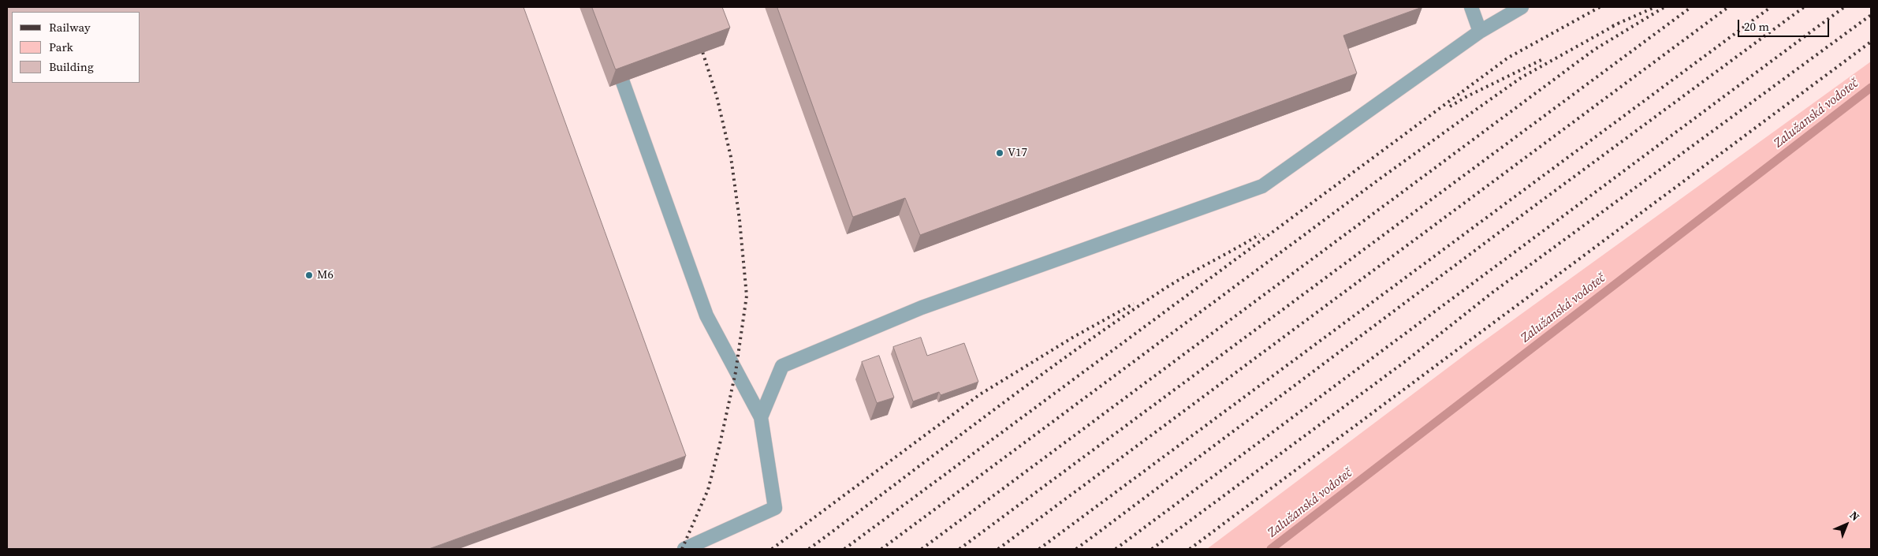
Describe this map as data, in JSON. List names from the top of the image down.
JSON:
{
  "water": ["Zalužanská vodoteč"],
  "places": ["V17", "M6"],
  "legend": ["Railway", "Park", "Building"],
  "scale_bar": "20 m",
  "north": "top right"
}
